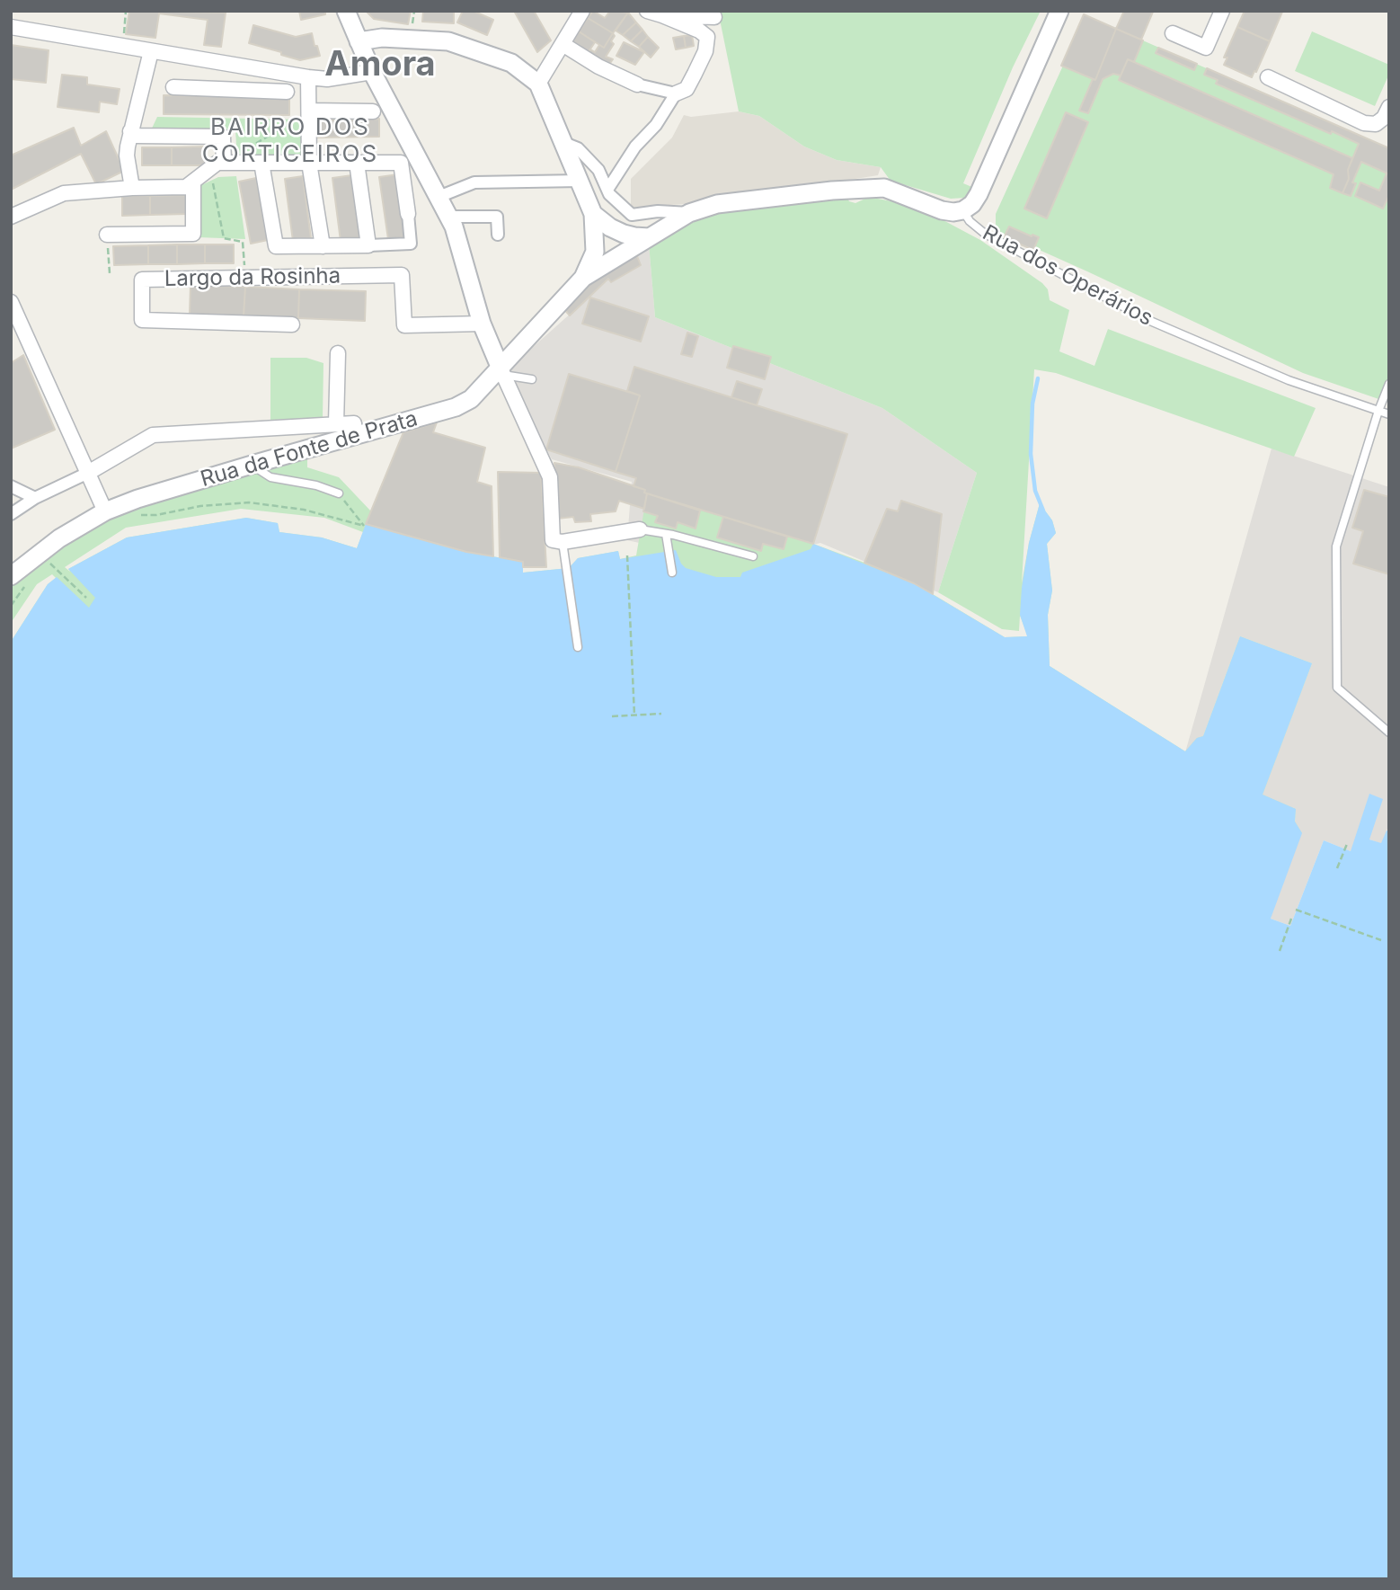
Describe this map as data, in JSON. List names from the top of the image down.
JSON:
{
  "streets": {
    "street": ["Rua dos Operários", "Largo da Rosinha", "Rua da Fonte de Prata"]
  },
  "crossings": [
    ["Rua dos Operários", "Rua da Fonte de Prata"]
  ],
  "districts": ["Amora", "BAIRRO DOS CORTICEIROS"]
}
